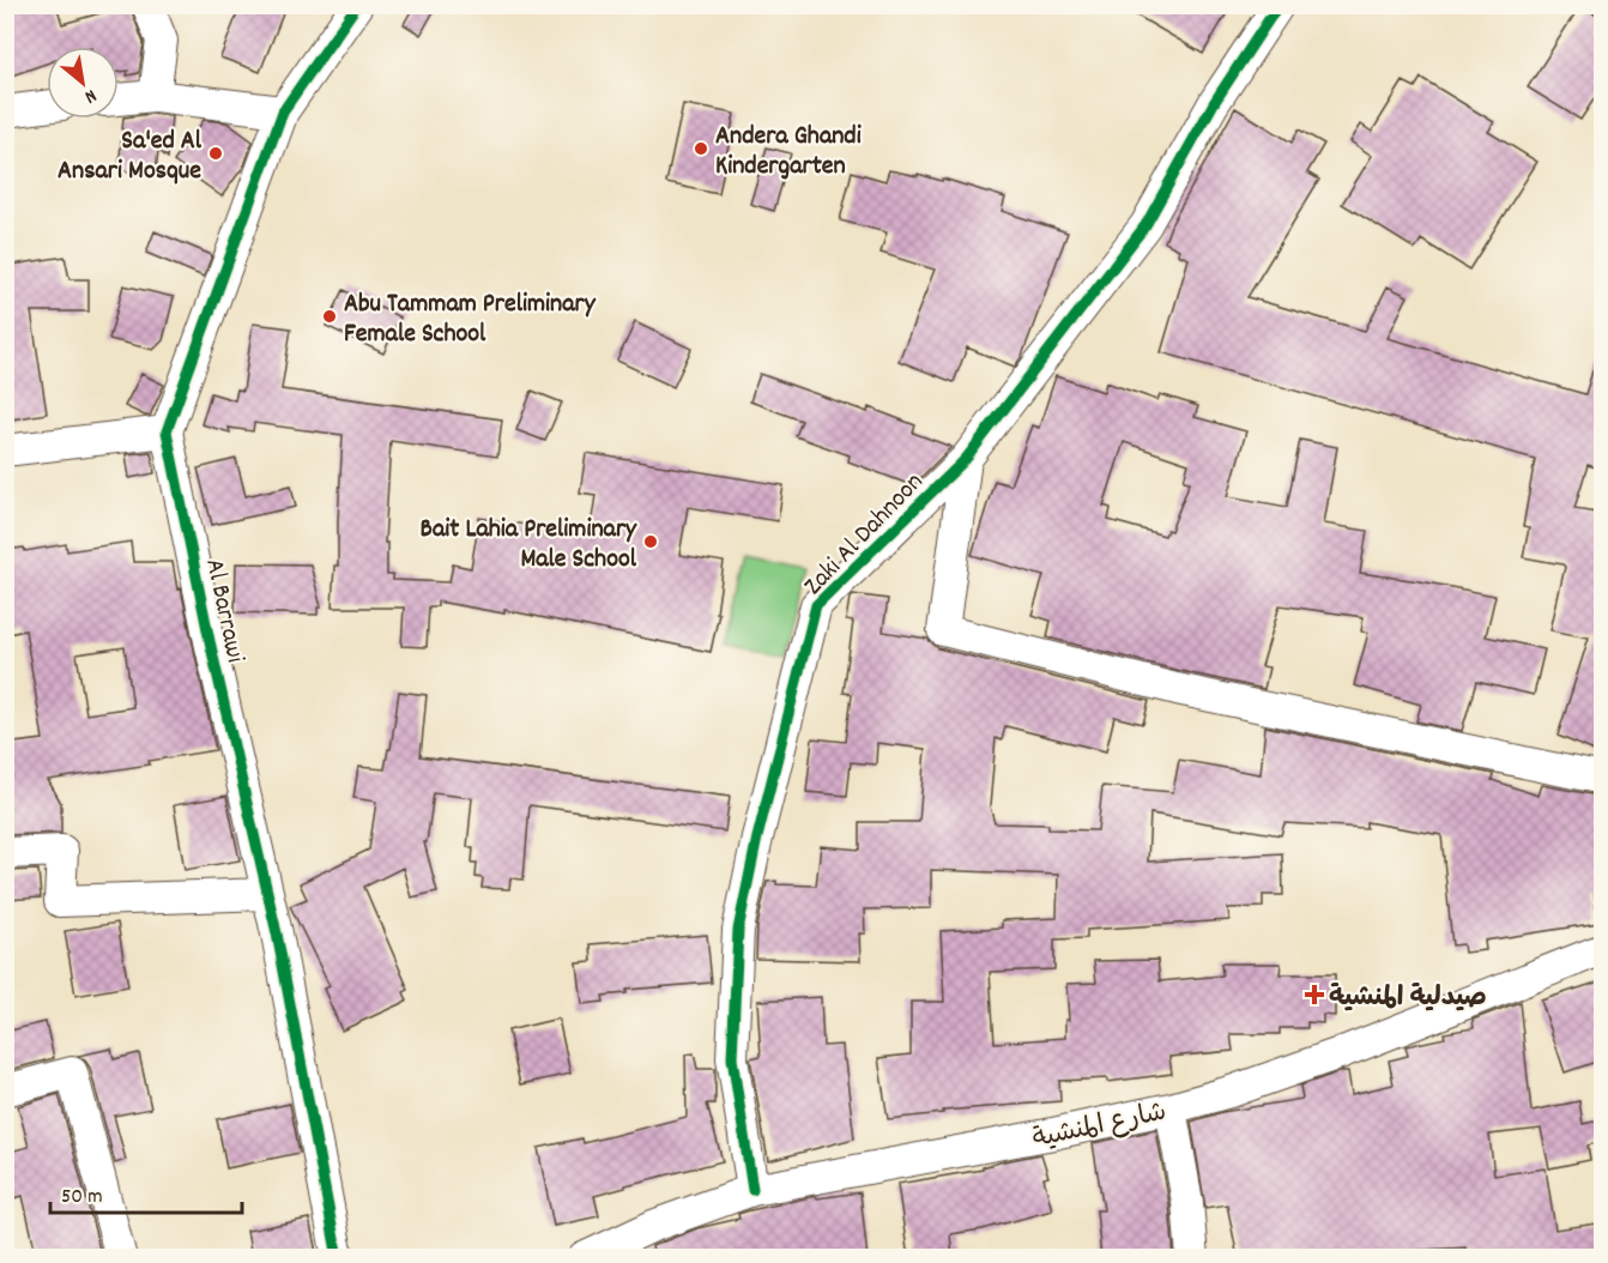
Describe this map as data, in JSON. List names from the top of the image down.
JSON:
{
  "streets": {
    "street": ["Zaki Al Dahnoon", "Al Barrawi", "شارع المنشية"]
  },
  "crossings": [
    ["Zaki Al Dahnoon", "شارع المنشية"]
  ],
  "places": {
    "other": [
      "Andera Ghandi Kindergarten",
      "Sa'ed Al Ansari Mosque",
      "Abu Tammam Preliminary Female School",
      "Bait Lahia Preliminary Male School"
    ],
    "health": ["صيدلية المنشية"]
  },
  "scale_bar": "50 m",
  "north": "bottom right"
}
